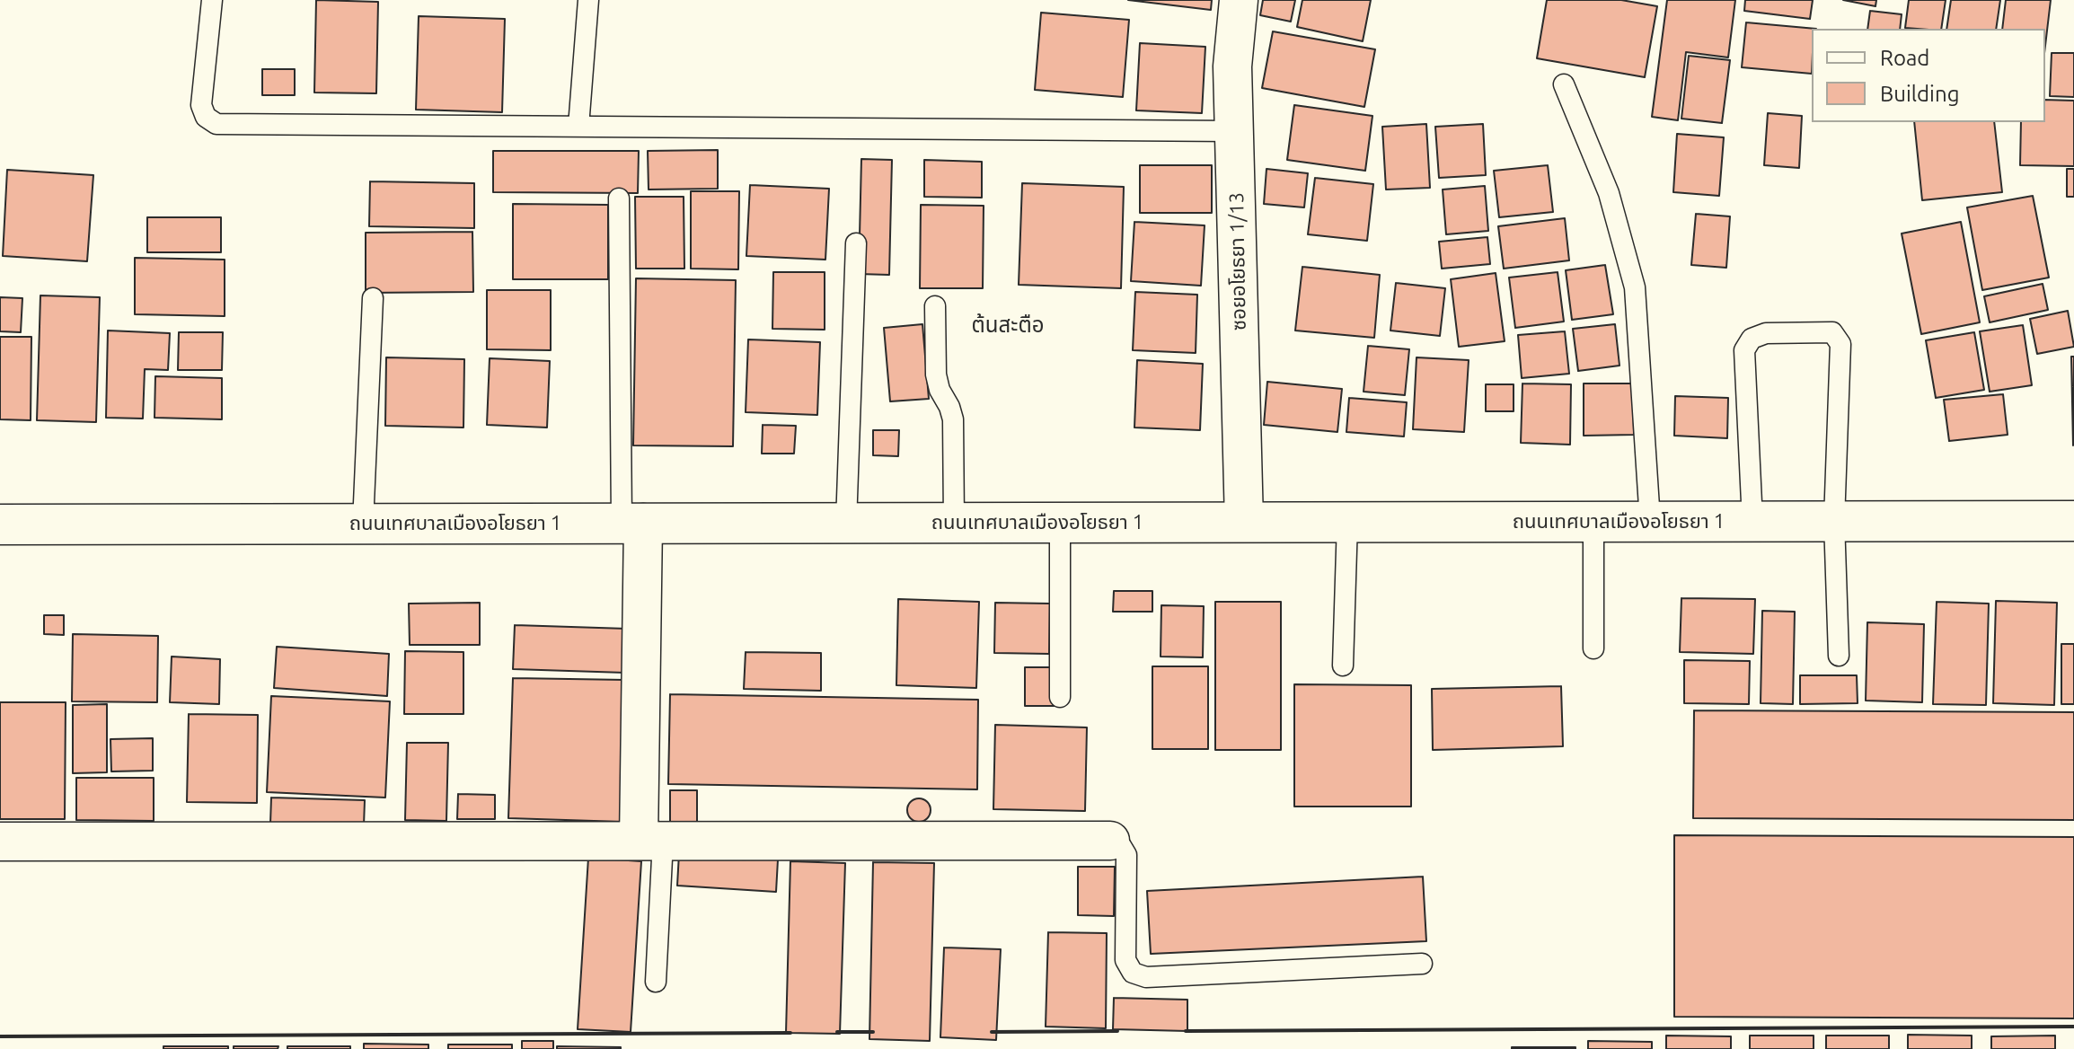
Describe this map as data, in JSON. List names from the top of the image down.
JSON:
{
  "streets": {
    "main road": ["ถนนเทศบาลเมืองอโยธยา 1"],
    "street": ["ซอยอโยธยา 1/13"]
  },
  "crossings": [
    ["ซอยอโยธยา 1/13", "ถนนเทศบาลเมืองอโยธยา 1"]
  ],
  "districts": ["ต้นสะตือ"],
  "legend": ["Road", "Building"]
}
